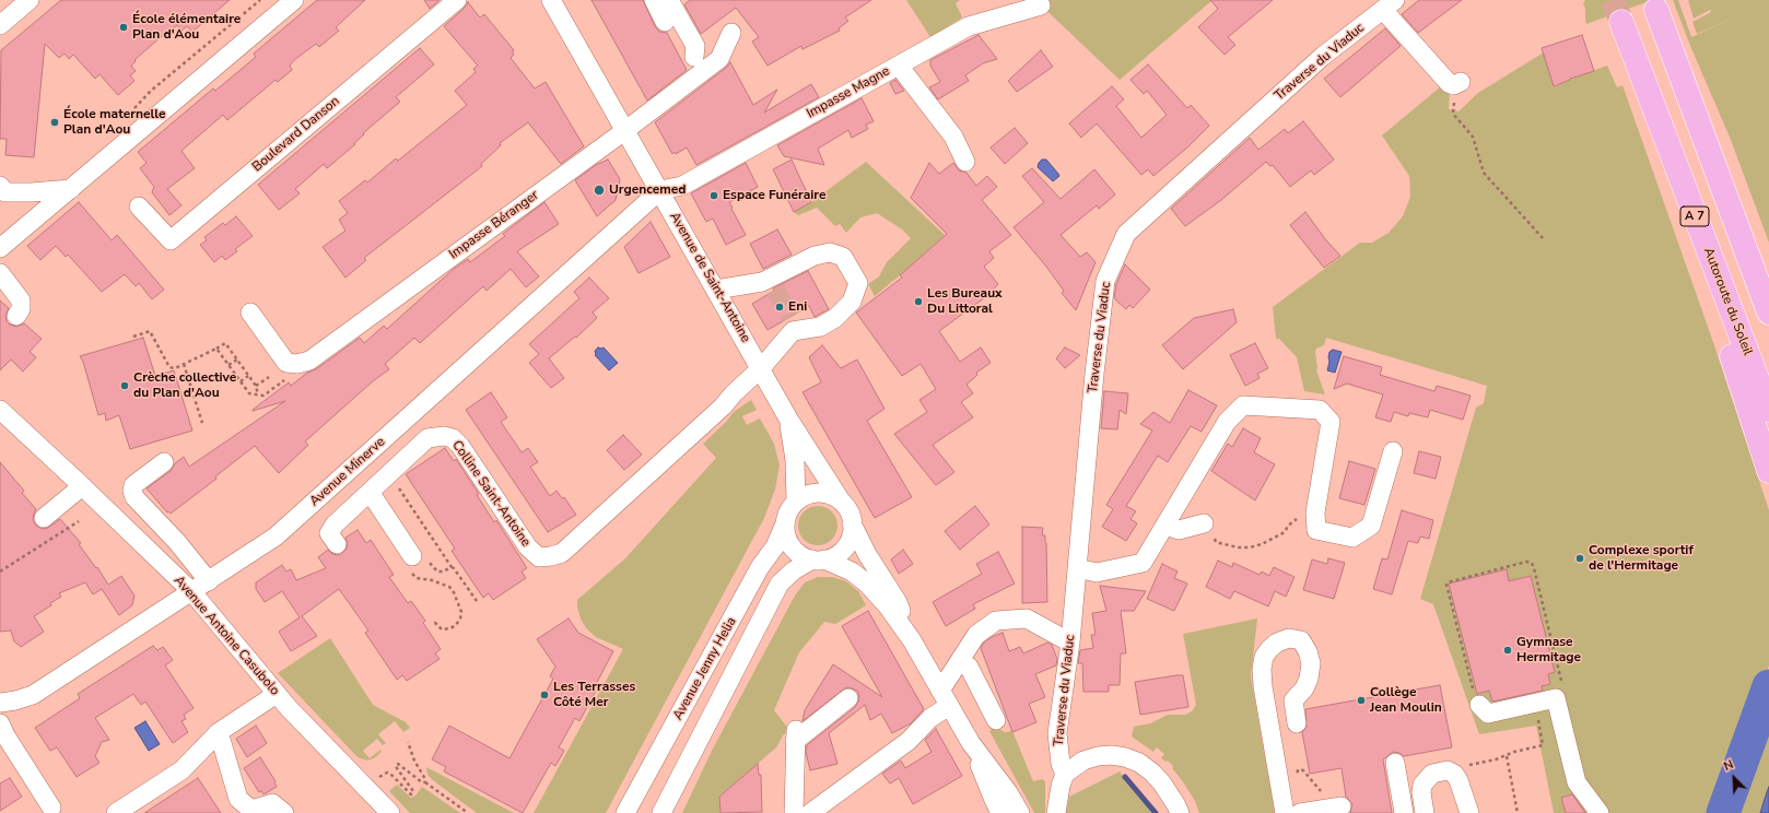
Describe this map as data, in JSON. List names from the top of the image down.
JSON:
{
  "streets": {
    "highway": ["A 7", "Autoroute du Soleil"],
    "street": [
      "Traverse du Viaduc",
      "Impasse Magne",
      "Boulevard Danson",
      "Impasse Béranger",
      "Avenue de Saint-Antoine",
      "Avenue Minerve",
      "Colline Saint-Antoine",
      "Avenue Antoine Casubolo",
      "Avenue Jenny Helia"
    ]
  },
  "crossings": [
    ["Impasse Magne", "Avenue de Saint-Antoine"],
    ["Impasse Magne", "Avenue Minerve"],
    ["Impasse Béranger", "Avenue de Saint-Antoine"],
    ["Avenue de Saint-Antoine", "Avenue Minerve"],
    ["Avenue de Saint-Antoine", "Colline Saint-Antoine"],
    ["Avenue de Saint-Antoine", "Avenue Jenny Helia"],
    ["Avenue Minerve", "Avenue Antoine Casubolo"]
  ],
  "places": [
    "École élémentaire Plan d'Aou",
    "École maternelle Plan d'Aou",
    "Urgencemed",
    "Espace Funéraire",
    "Les Bureaux Du Littoral",
    "Eni",
    "Crèche collective du Plan d'Aou",
    "Complexe sportif de l'Hermitage",
    "Gymnase Hermitage",
    "Les Terrasses Côté Mer",
    "Collège Jean Moulin"
  ],
  "north": "top left"
}
